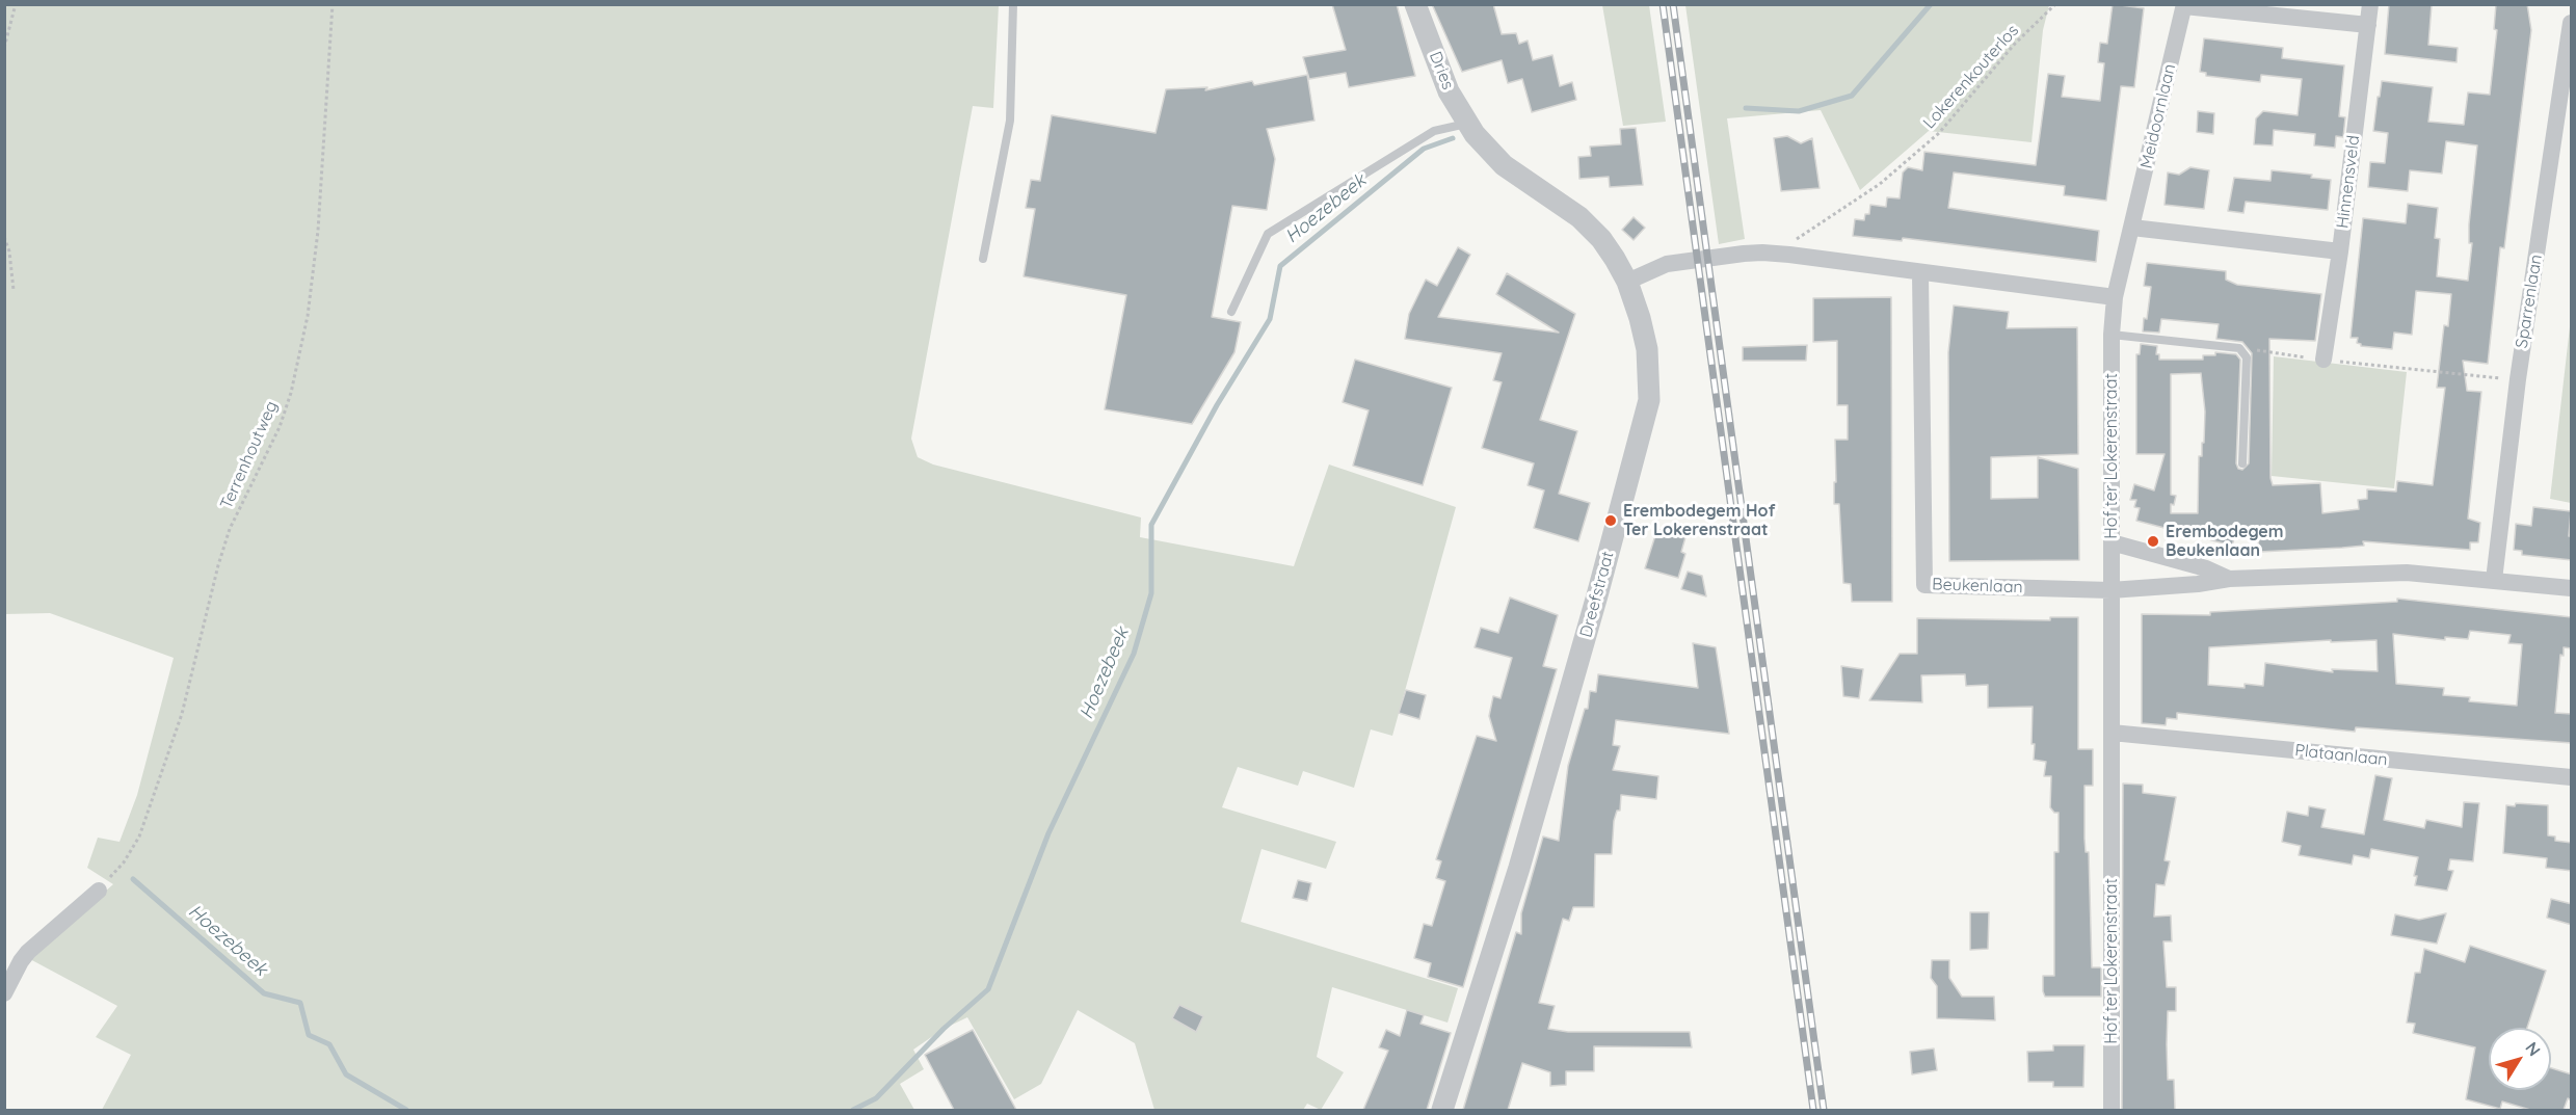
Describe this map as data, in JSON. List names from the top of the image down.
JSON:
{
  "streets": {
    "street": [
      "Dries",
      "Meidoornlaan",
      "Hinnensveld",
      "Sparrenlaan",
      "Hof ter Lokerenstraat",
      "Beukenlaan",
      "Dreefstraat",
      "Plataanlaan"
    ],
    "path": ["Lokerenkouterlos", "Terrenhoutweg"]
  },
  "crossings": [
    ["Dries", "Dreefstraat"],
    ["Meidoornlaan", "Hinnensveld"],
    ["Meidoornlaan", "Hof ter Lokerenstraat"],
    ["Sparrenlaan", "Beukenlaan"],
    ["Hof ter Lokerenstraat", "Beukenlaan"],
    ["Hof ter Lokerenstraat", "Plataanlaan"]
  ],
  "water": ["Hoezebeek"],
  "places": ["Erembodegem Hof Ter Lokerenstraat", "Erembodegem Beukenlaan"],
  "north": "top right"
}
